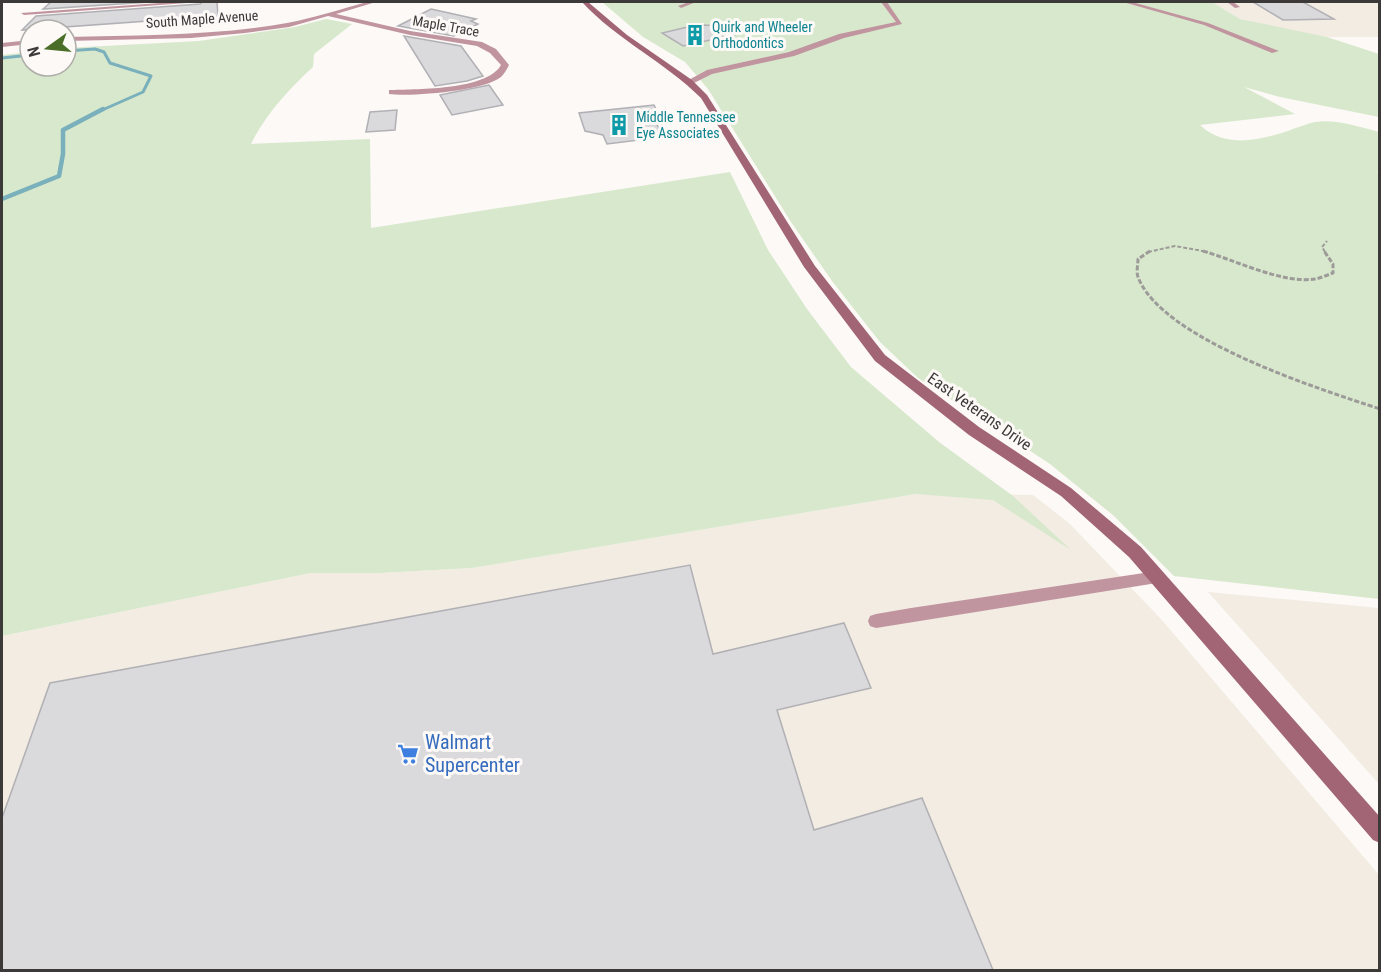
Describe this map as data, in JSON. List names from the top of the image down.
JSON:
{
  "streets": {
    "street": ["South Maple Avenue", "Maple Trace", "East Veterans Drive"]
  },
  "crossings": [
    ["South Maple Avenue", "Maple Trace"]
  ],
  "places": {
    "building": ["Quirk and Wheeler Orthodontics", "Middle Tennessee Eye Associates"],
    "supermarket": ["Walmart Supercenter"]
  },
  "north": "left"
}
